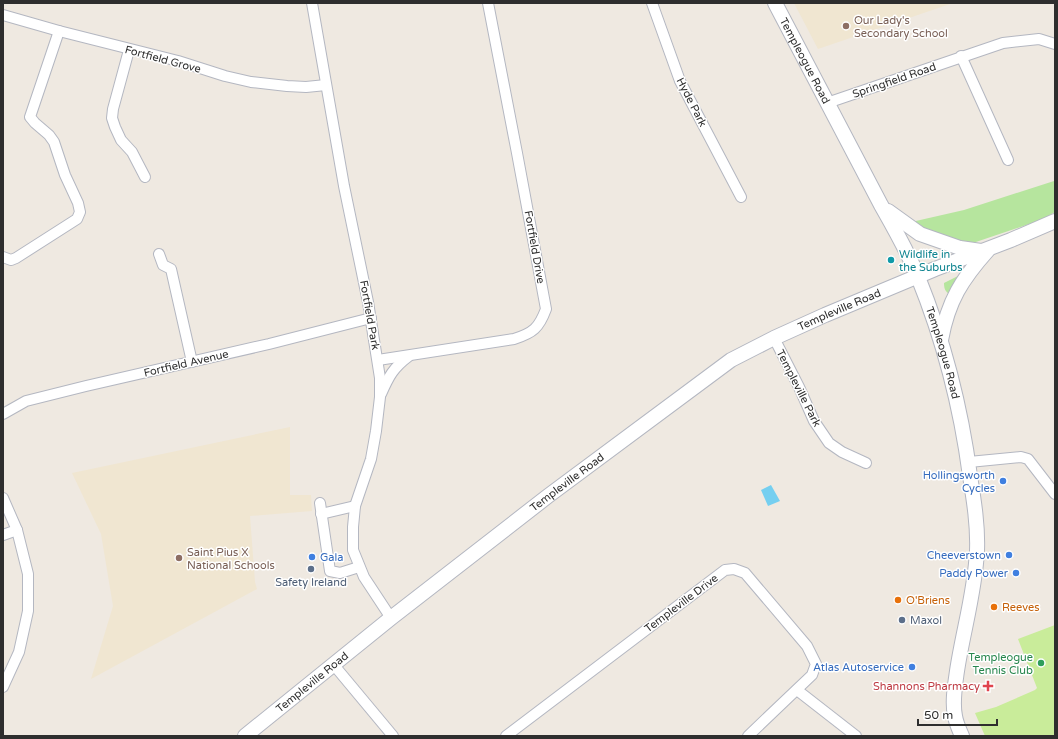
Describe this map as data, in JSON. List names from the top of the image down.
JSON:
{
  "streets": {
    "main road": ["Templeogue Road", "Templeville Road"],
    "street": [
      "Fortfield Grove",
      "Springfield Road",
      "Hyde Park",
      "Fortfield Drive",
      "Fortfield Park",
      "Fortfield Avenue",
      "Templeville Park",
      "Templeville Drive"
    ]
  },
  "crossings": [
    ["Fortfield Grove", "Fortfield Park"],
    ["Templeogue Road", "Springfield Road"],
    ["Templeogue Road", "Templeville Road"],
    ["Fortfield Drive", "Fortfield Park"],
    ["Templeville Road", "Fortfield Park"],
    ["Templeville Road", "Templeville Park"],
    ["Fortfield Park", "Fortfield Avenue"]
  ],
  "places": {
    "other": [
      "Our Lady's Secondary School",
      "Wildlife in the Suburbs",
      "Hollingsworth Cycles",
      "Cheeverstown",
      "Gala",
      "Saint Pius X National Schools",
      "Safety Ireland",
      "Paddy Power",
      "O'Briens",
      "Reeves",
      "Maxol",
      "Templeogue Tennis Club",
      "Atlas Autoservice"
    ],
    "health": ["Shannons Pharmacy"]
  },
  "scale_bar": "50 m"
}
